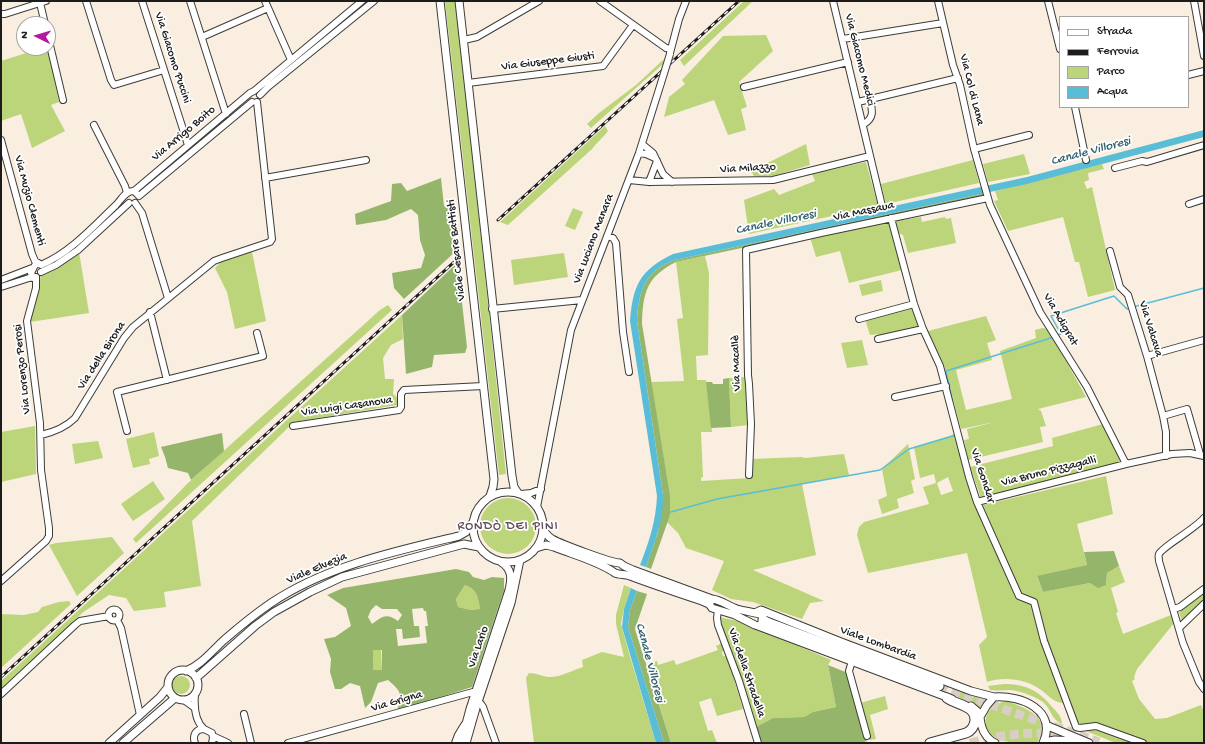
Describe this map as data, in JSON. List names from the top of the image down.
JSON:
{
  "streets": {
    "main road": [
      "Viale Cesare Battisti",
      "Viale Elvezia",
      "Viale Lombardia",
      "Via Lario"
    ],
    "street": [
      "Via Giacomo Puccini",
      "Via Giacomo Medici",
      "Via Giuseppe Giusti",
      "Via Col di Lana",
      "Via Arrigo Boito",
      "Via Milazzo",
      "Via Muzio Clementi",
      "Via Massaua",
      "Via Luciano Manara",
      "Via Adigrat",
      "Via Valcava",
      "Via della Birona",
      "Via Macallè",
      "Via Lorenzo Perosi",
      "Via Luigi Casanova",
      "Via Bruno Pizzagalli",
      "Via Gondar",
      "Via della Stradella",
      "Via Grigna"
    ]
  },
  "crossings": [
    ["Via Giacomo Puccini", "Via Arrigo Boito"],
    ["Via Giacomo Medici", "Via Milazzo"],
    ["Via Col di Lana", "Via Adigrat"],
    ["Via Arrigo Boito", "Via Muzio Clementi"],
    ["Via Arrigo Boito", "Via della Birona"],
    ["Via Milazzo", "Via Luciano Manara"],
    ["Via Massaua", "Via Adigrat"],
    ["Via Massaua", "Via Macallè"],
    ["Via Massaua", "Via Gondar"],
    ["Via Luciano Manara", "Viale Cesare Battisti"],
    ["Via Luciano Manara", "Viale Elvezia"],
    ["Via Luciano Manara", "Viale Lombardia"],
    ["Via Luciano Manara", "Via Lario"],
    ["Viale Cesare Battisti", "Via Luigi Casanova"],
    ["Viale Cesare Battisti", "Viale Elvezia"],
    ["Viale Cesare Battisti", "Viale Lombardia"],
    ["Viale Cesare Battisti", "Via Lario"],
    ["Via Adigrat", "Via Bruno Pizzagalli"],
    ["Via Valcava", "Via Bruno Pizzagalli"],
    ["Via della Birona", "Via Lorenzo Perosi"],
    ["Via Bruno Pizzagalli", "Via Gondar"],
    ["Viale Elvezia", "Viale Lombardia"],
    ["Viale Elvezia", "Via Lario"],
    ["Viale Lombardia", "Via Lario"],
    ["Viale Lombardia", "Via della Stradella"],
    ["Via Lario", "Via Grigna"]
  ],
  "districts": ["RONDÒ DEI PINI"],
  "water": ["Canale Villoresi"],
  "legend": [
    "Strada",
    "Ferrovia",
    "Parco",
    "Acqua"
  ],
  "north": "left"
}
